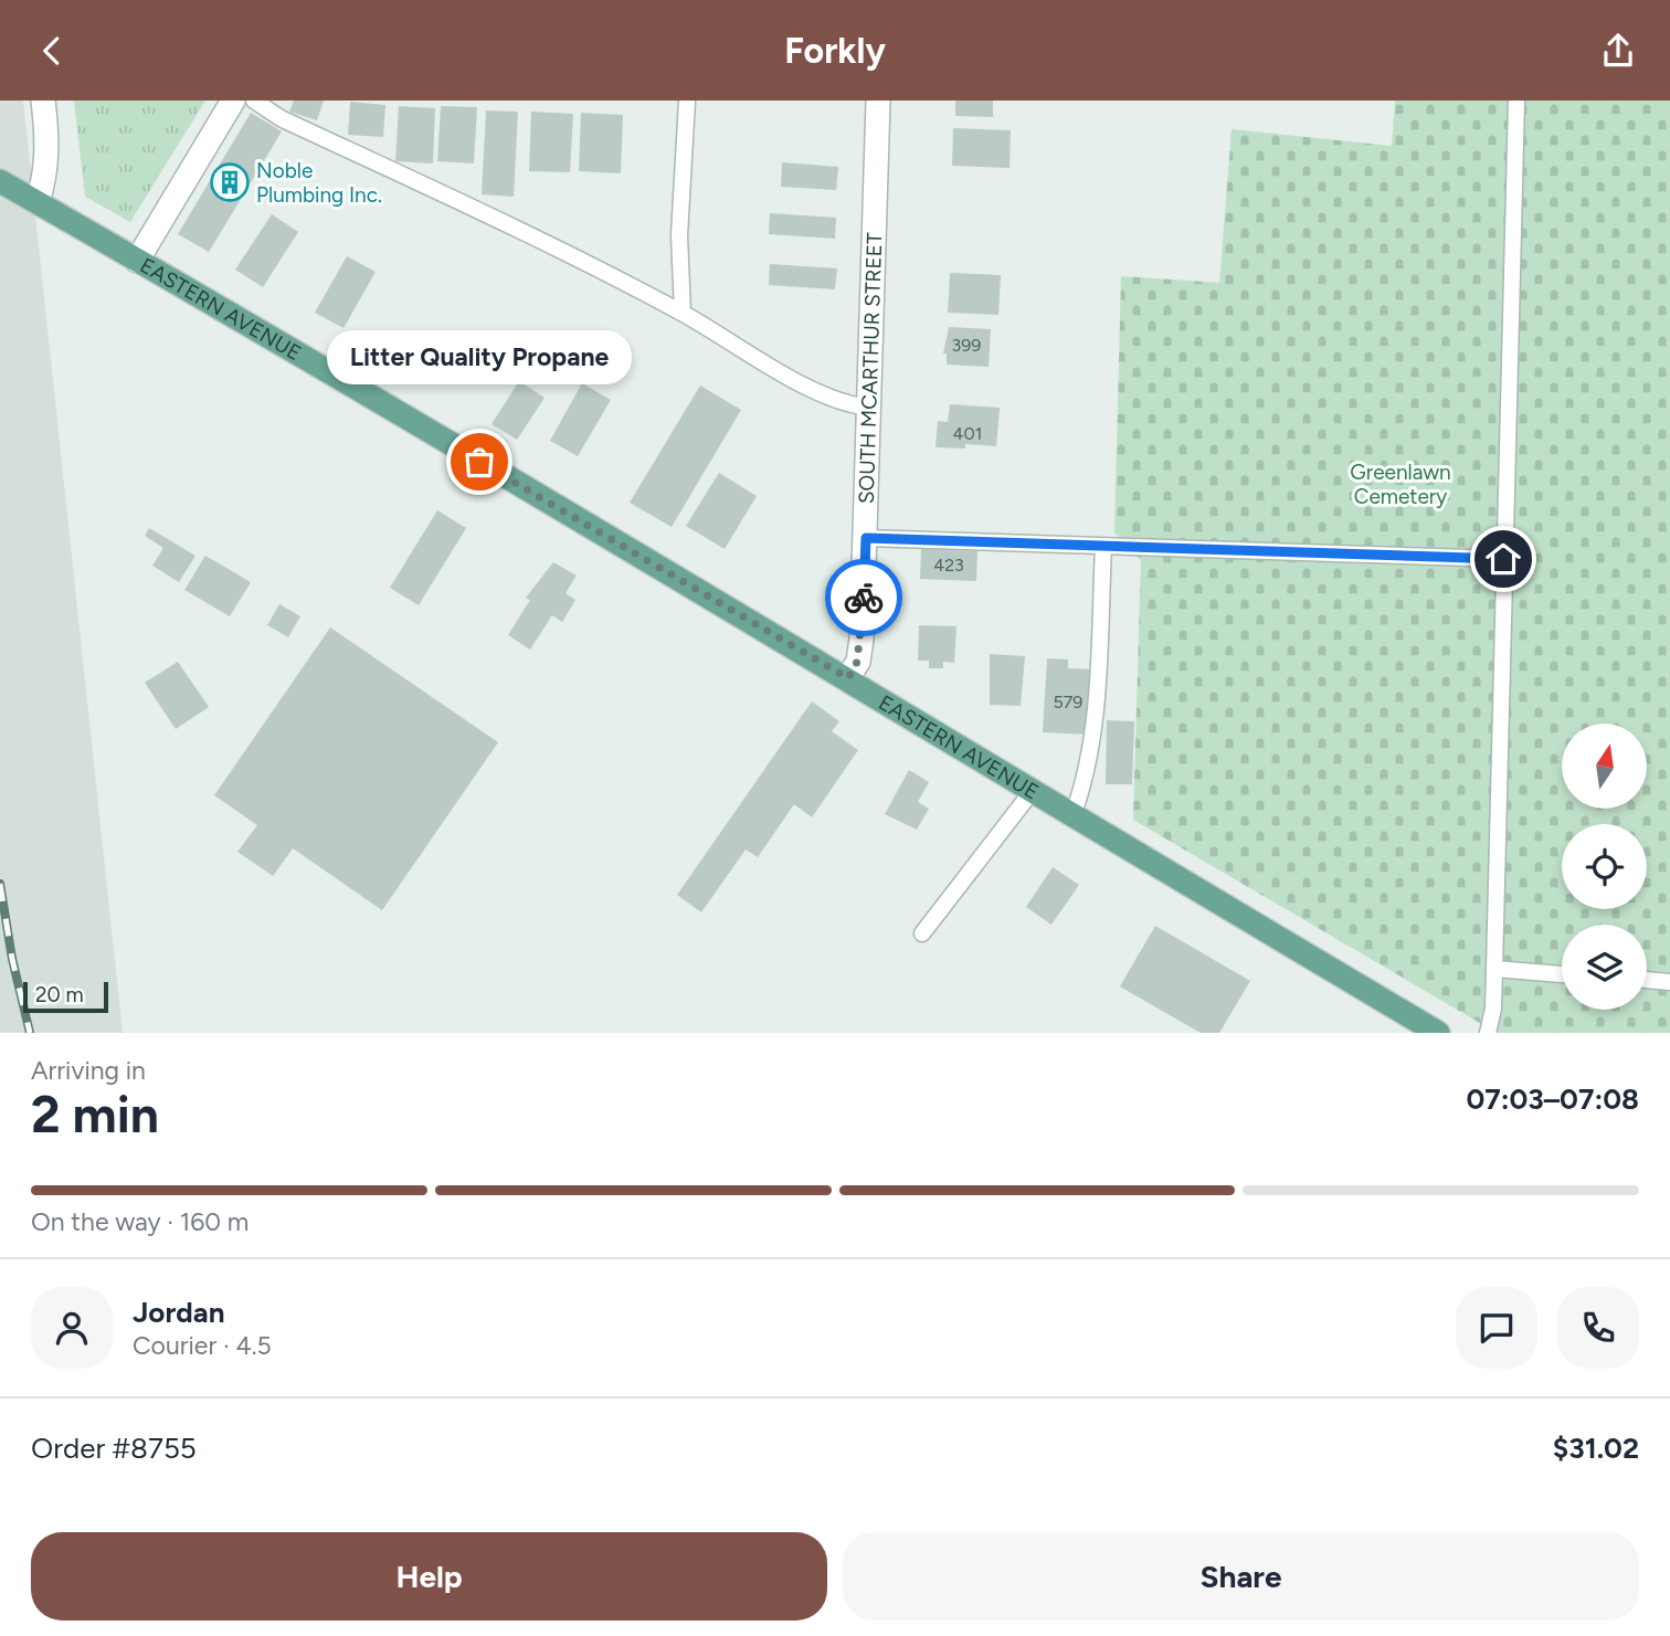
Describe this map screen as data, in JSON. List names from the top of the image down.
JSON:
{
  "streets": {
    "main road": ["EASTERN AVENUE"],
    "street": ["SOUTH MCARTHUR STREET"]
  },
  "crossings": [
    ["EASTERN AVENUE", "SOUTH MCARTHUR STREET"]
  ],
  "parks": ["Greenlawn Cemetery"],
  "places": {
    "building": ["Noble Plumbing Inc."],
    "other": ["Litter Quality Propane"]
  },
  "house_numbers": [
    "399",
    "401",
    "423",
    "579"
  ],
  "scale_bar": "20 m",
  "north": "top",
  "page": {
    "header": "Forkly",
    "bubble": "Litter Quality Propane",
    "scale": "20 m",
    "heading": ["2 min", "Arriving in", "07:03–07:08"],
    "panel": [
      "Jordan",
      "Courier · 4.5",
      "Order #8755",
      "$31.02"
    ],
    "bar": "On the way · 160 m",
    "buttons": ["Help", "Share"]
  }
}
